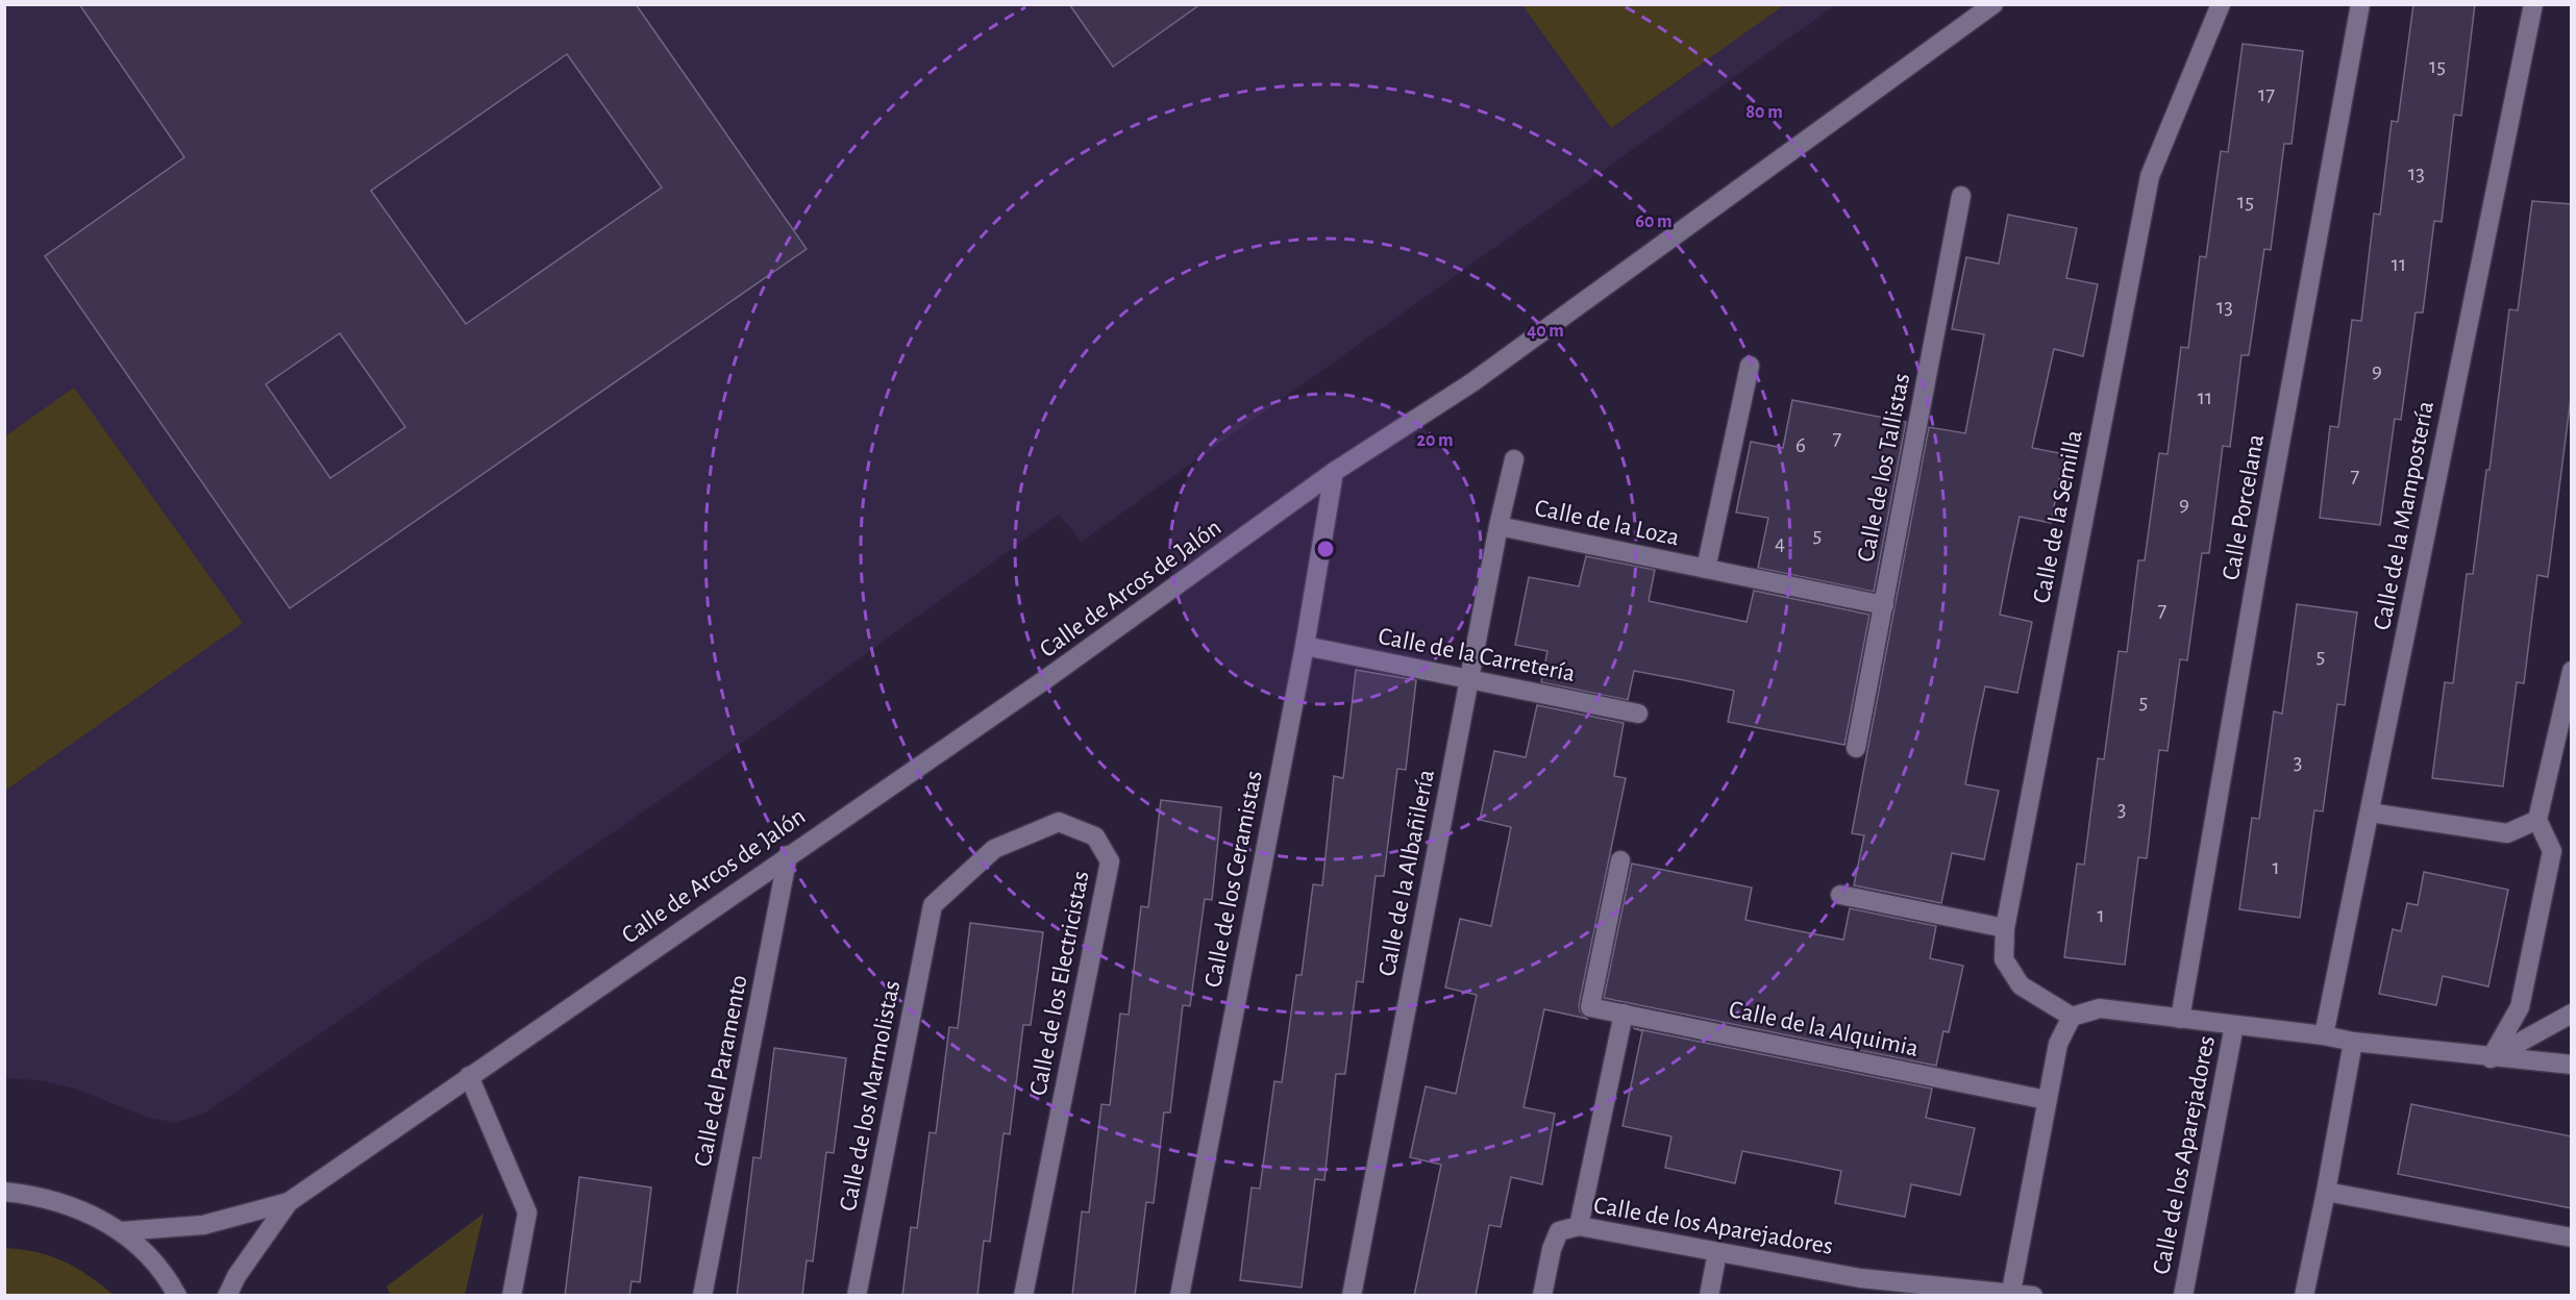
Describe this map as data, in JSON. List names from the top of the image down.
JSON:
{
  "streets": {
    "street": [
      "Calle de los Tallistas",
      "Calle Porcelana",
      "Calle de la Mampostería",
      "Calle de la Semilla",
      "Calle de la Loza",
      "Calle de Arcos de Jalón",
      "Calle de la Carretería",
      "Calle de la Albañilería",
      "Calle de los Ceramistas",
      "Calle de los Electricistas",
      "Calle de la Alquimia",
      "Calle del Paramento",
      "Calle de los Marmolistas",
      "Calle de los Aparejadores"
    ]
  },
  "crossings": [
    ["Calle de los Tallistas", "Calle de la Loza"],
    ["Calle Porcelana", "Calle de los Aparejadores"],
    ["Calle de la Mampostería", "Calle de los Aparejadores"],
    ["Calle de la Semilla", "Calle de los Aparejadores"],
    ["Calle de la Loza", "Calle de la Albañilería"],
    ["Calle de Arcos de Jalón", "Calle de los Ceramistas"],
    ["Calle de Arcos de Jalón", "Calle del Paramento"],
    ["Calle de la Carretería", "Calle de la Albañilería"],
    ["Calle de la Carretería", "Calle de los Ceramistas"],
    ["Calle de los Electricistas", "Calle de los Marmolistas"]
  ],
  "house_numbers": [
    "15",
    "17",
    "13",
    "15",
    "11",
    "13",
    "9",
    "11",
    "7",
    "6",
    "7",
    "9",
    "5",
    "4",
    "7",
    "5",
    "5",
    "3",
    "3",
    "1",
    "1"
  ],
  "rings": [
    "80 m",
    "60 m",
    "40 m",
    "20 m"
  ]
}
